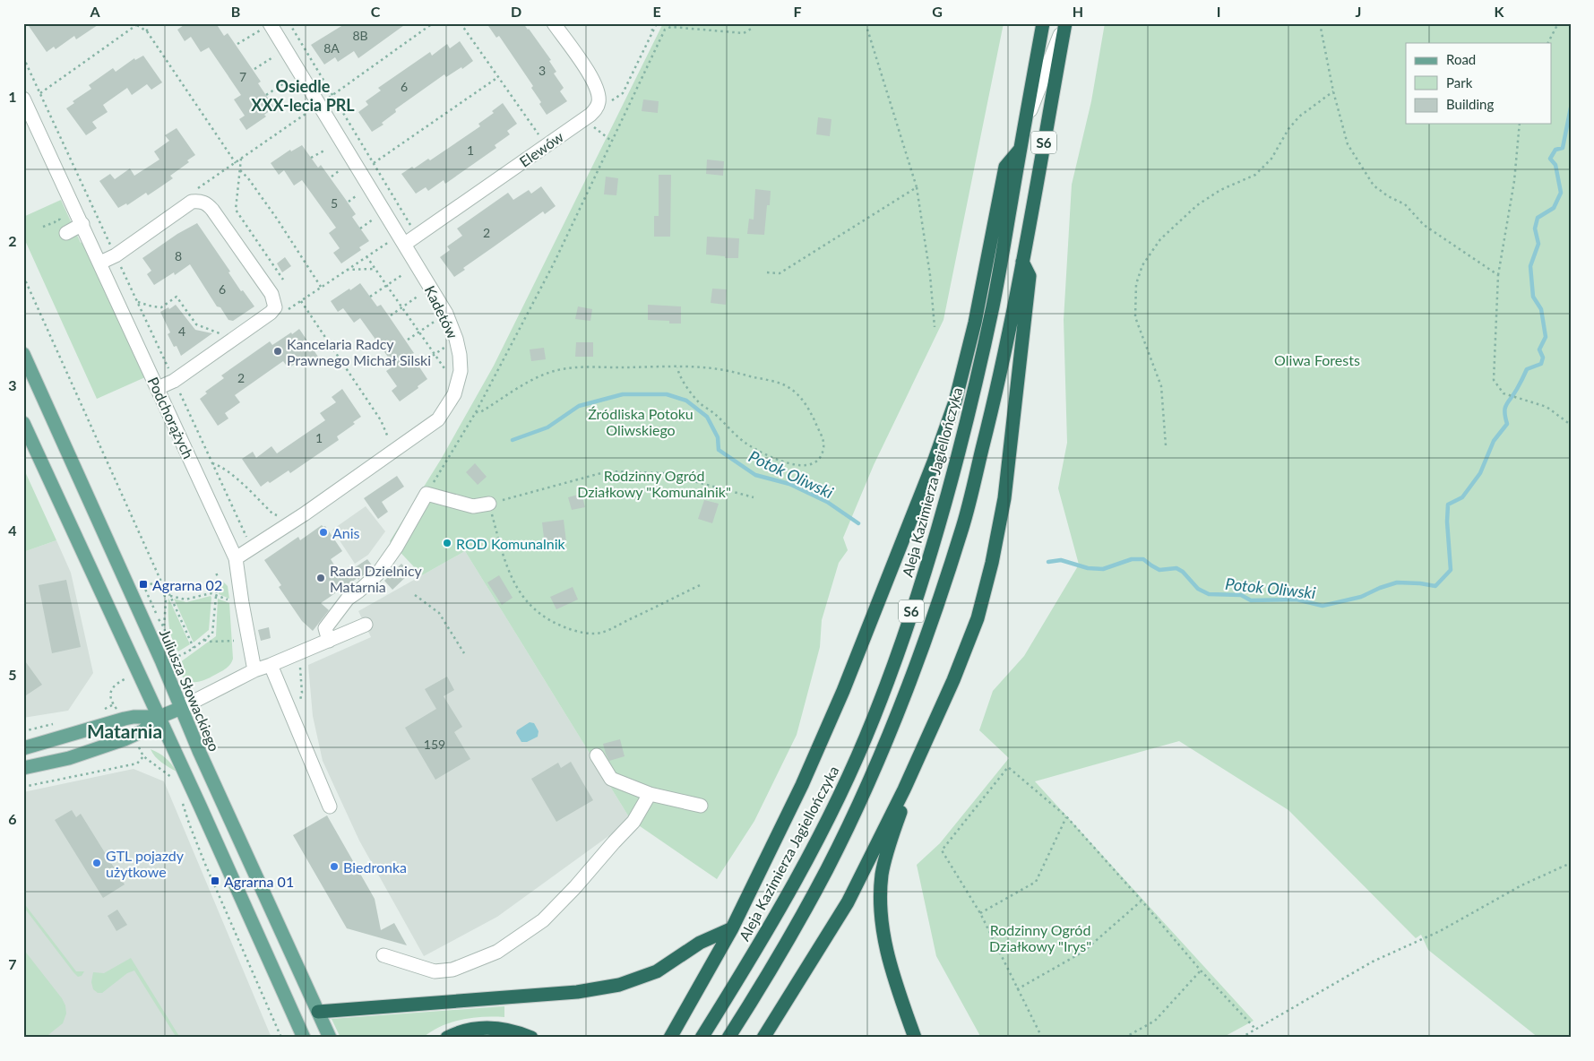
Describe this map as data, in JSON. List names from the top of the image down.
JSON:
{
  "streets": {
    "highway": ["S6", "Aleja Kazimierza Jagiellończyka"],
    "main road": ["Juliusza Słowackiego"],
    "street": ["Elewów", "Kadetów", "Podchorążych"]
  },
  "crossings": [
    ["Elewów", "Kadetów"],
    ["Kadetów", "Podchorążych"]
  ],
  "districts": ["Osiedle XXX-lecia PRL", "Matarnia"],
  "water": ["Potok Oliwski"],
  "parks": [
    "Oliwa Forests",
    "Źródliska Potoku Oliwskiego",
    "Rodzinny Ogród Działkowy \"Komunalnik\"",
    "Rodzinny Ogród Działkowy \"Irys\""
  ],
  "places": {
    "other": [
      "Kancelaria Radcy Prawnego Michał Silski",
      "Anis",
      "ROD Komunalnik",
      "Rada Dzielnicy Matarnia",
      "GTL pojazdy użytkowe",
      "Biedronka"
    ],
    "transit": ["Agrarna 02", "Agrarna 01"]
  },
  "house_numbers": [
    "8B",
    "8A",
    "3",
    "7",
    "6",
    "1",
    "5",
    "2",
    "8",
    "6",
    "4",
    "2",
    "1",
    "159"
  ],
  "legend": ["Road", "Park", "Building"],
  "grid": {
    "columns": [
      "A",
      "B",
      "C",
      "D",
      "E",
      "F",
      "G",
      "H",
      "I",
      "J",
      "K"
    ],
    "rows": [
      "1",
      "2",
      "3",
      "4",
      "5",
      "6",
      "7"
    ]
  }
}
